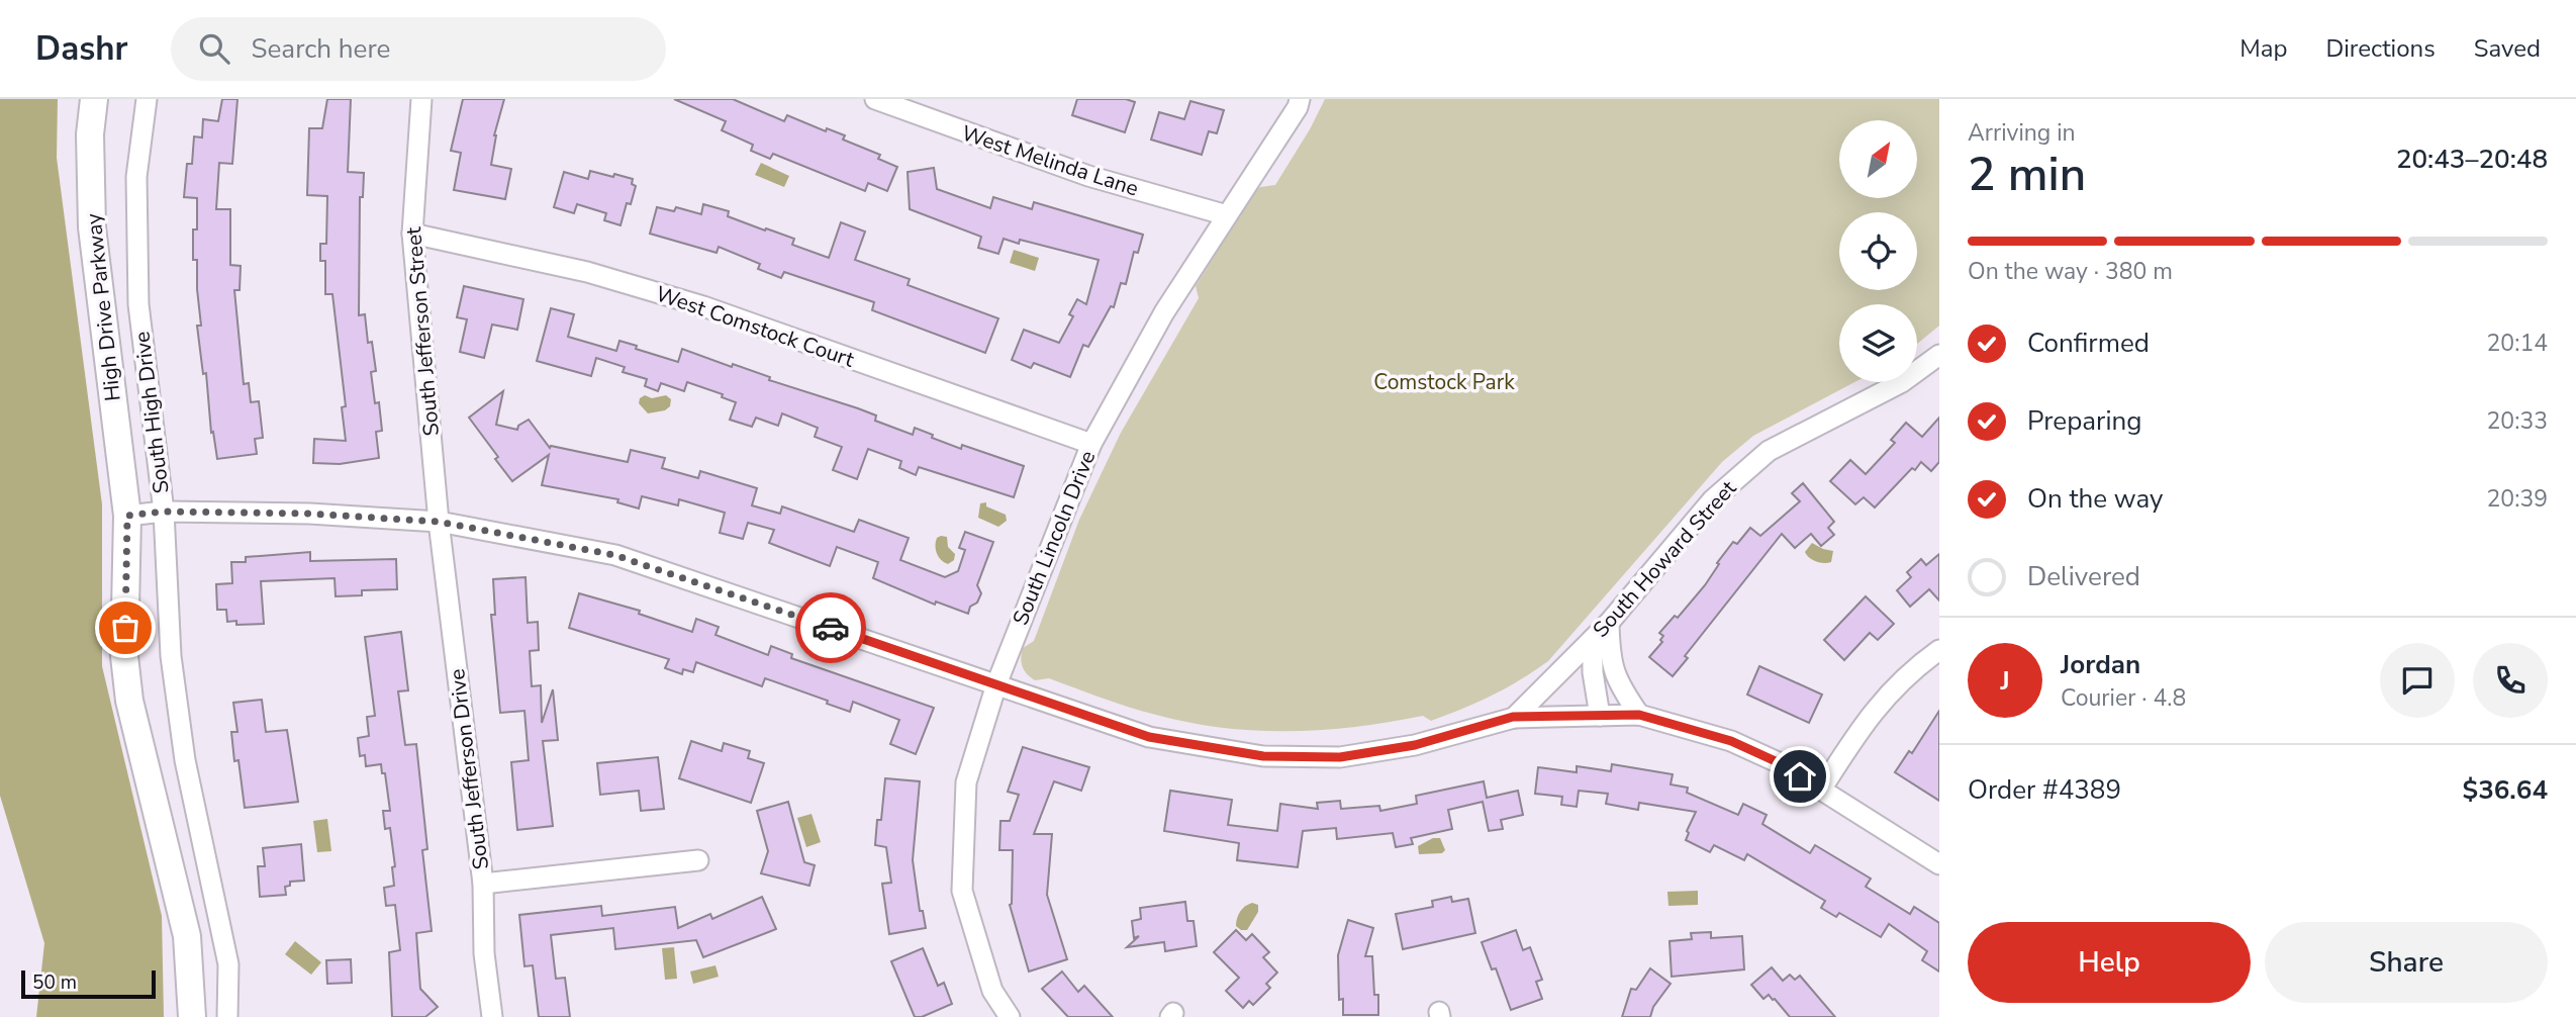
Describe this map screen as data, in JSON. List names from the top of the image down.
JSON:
{
  "streets": {
    "main road": ["High Drive Parkway", "South High Drive"],
    "street": [
      "West Melinda Lane",
      "West Comstock Court",
      "South Jefferson Street",
      "South Lincoln Drive",
      "South Howard Street",
      "South Jefferson Drive"
    ]
  },
  "crossings": [
    ["West Melinda Lane", "South Lincoln Drive"],
    ["High Drive Parkway", "South High Drive"],
    ["West Comstock Court", "South Jefferson Street"],
    ["West Comstock Court", "South Lincoln Drive"],
    ["South Jefferson Street", "South Jefferson Drive"]
  ],
  "parks": ["Comstock Park"],
  "scale_bar": "50 m",
  "north": "top right",
  "page": {
    "header": "Dashr",
    "search": "Search here",
    "nav": ["Map", "Directions", "Saved"],
    "heading": ["2 min", "Arriving in", "20:43–20:48"],
    "panel": [
      "Jordan",
      "Courier · 4.8",
      "Order #4389",
      "$36.64"
    ],
    "bar": "On the way · 380 m",
    "list": [
      ["Confirmed", "20:14"],
      ["Preparing", "20:33"],
      ["On the way", "20:39"],
      "Delivered"
    ],
    "round": "J",
    "buttons": ["Help", "Share"],
    "scale": "50 m"
  }
}
